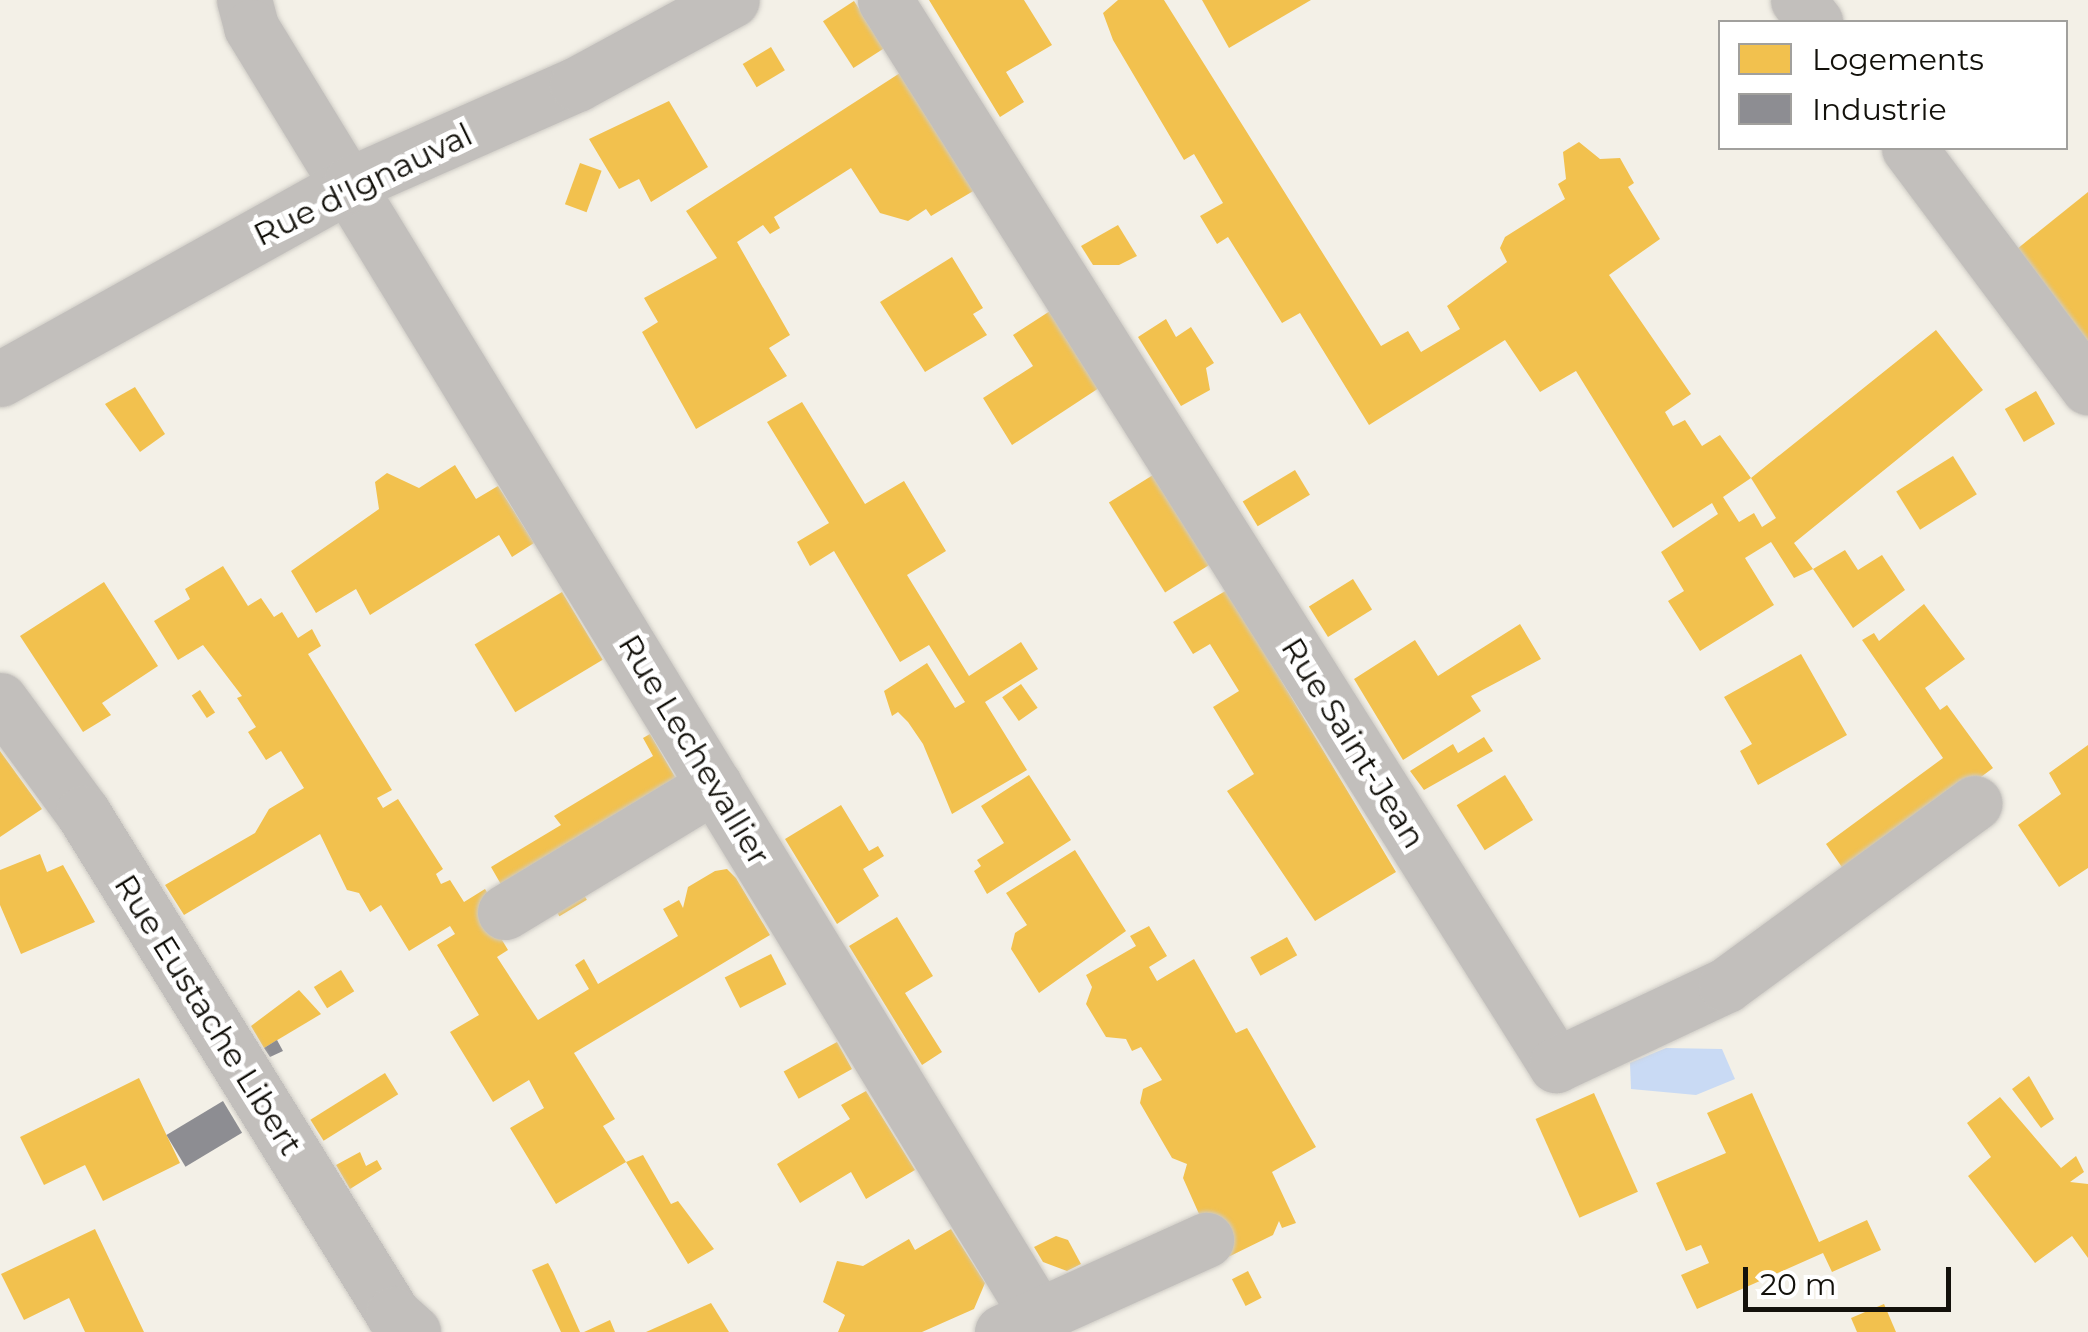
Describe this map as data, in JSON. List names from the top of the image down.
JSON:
{
  "streets": {
    "street": [
      "Rue d'Ignauval",
      "Rue Saint-Jean",
      "Rue Lechevallier",
      "Rue Eustache Libert"
    ]
  },
  "crossings": [
    ["Rue d'Ignauval", "Rue Lechevallier"]
  ],
  "legend": ["Logements", "Industrie"],
  "scale_bar": "20 m"
}
